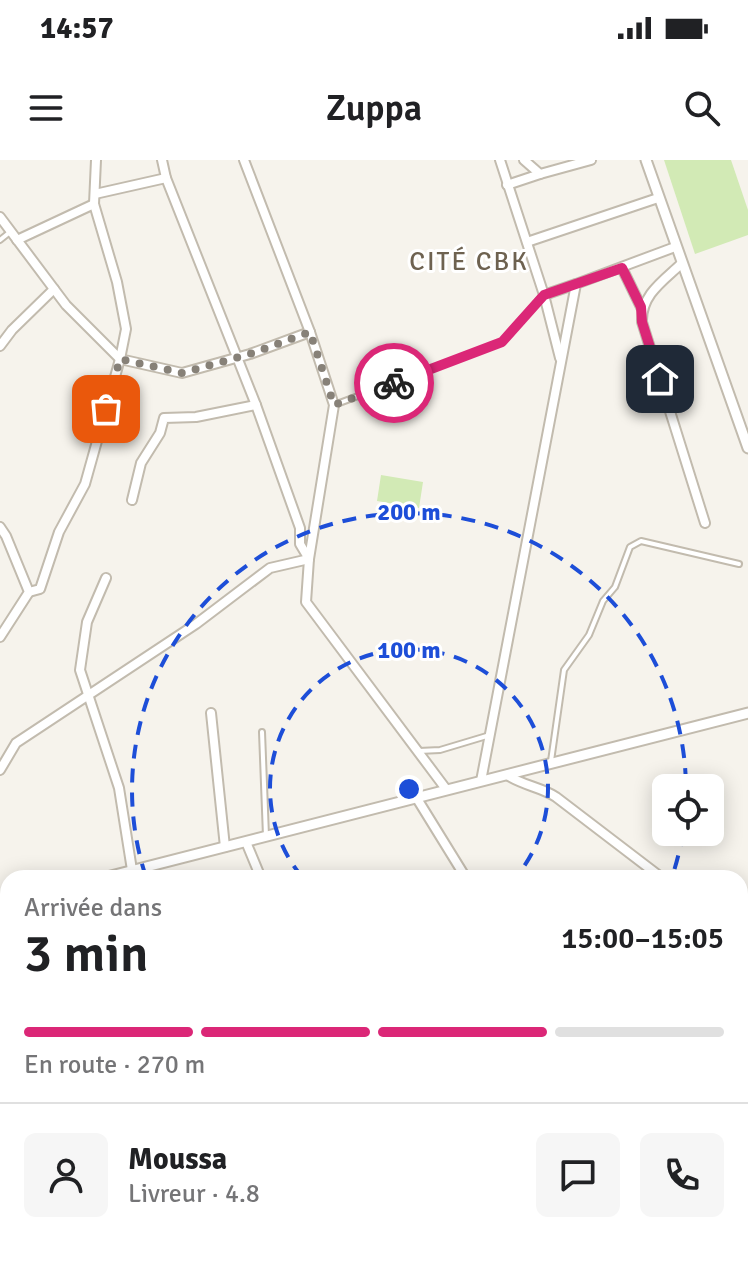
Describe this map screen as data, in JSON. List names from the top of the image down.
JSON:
{
  "districts": ["CITÉ CBK"],
  "page": {
    "status": "14:57",
    "header": "Zuppa",
    "heading": ["3 min", "Arrivée dans", "15:00–15:05"],
    "panel": ["Moussa", "Livreur · 4.8"],
    "bar": "En route · 270 m"
  },
  "rings": ["200 m", "100 m"]
}
